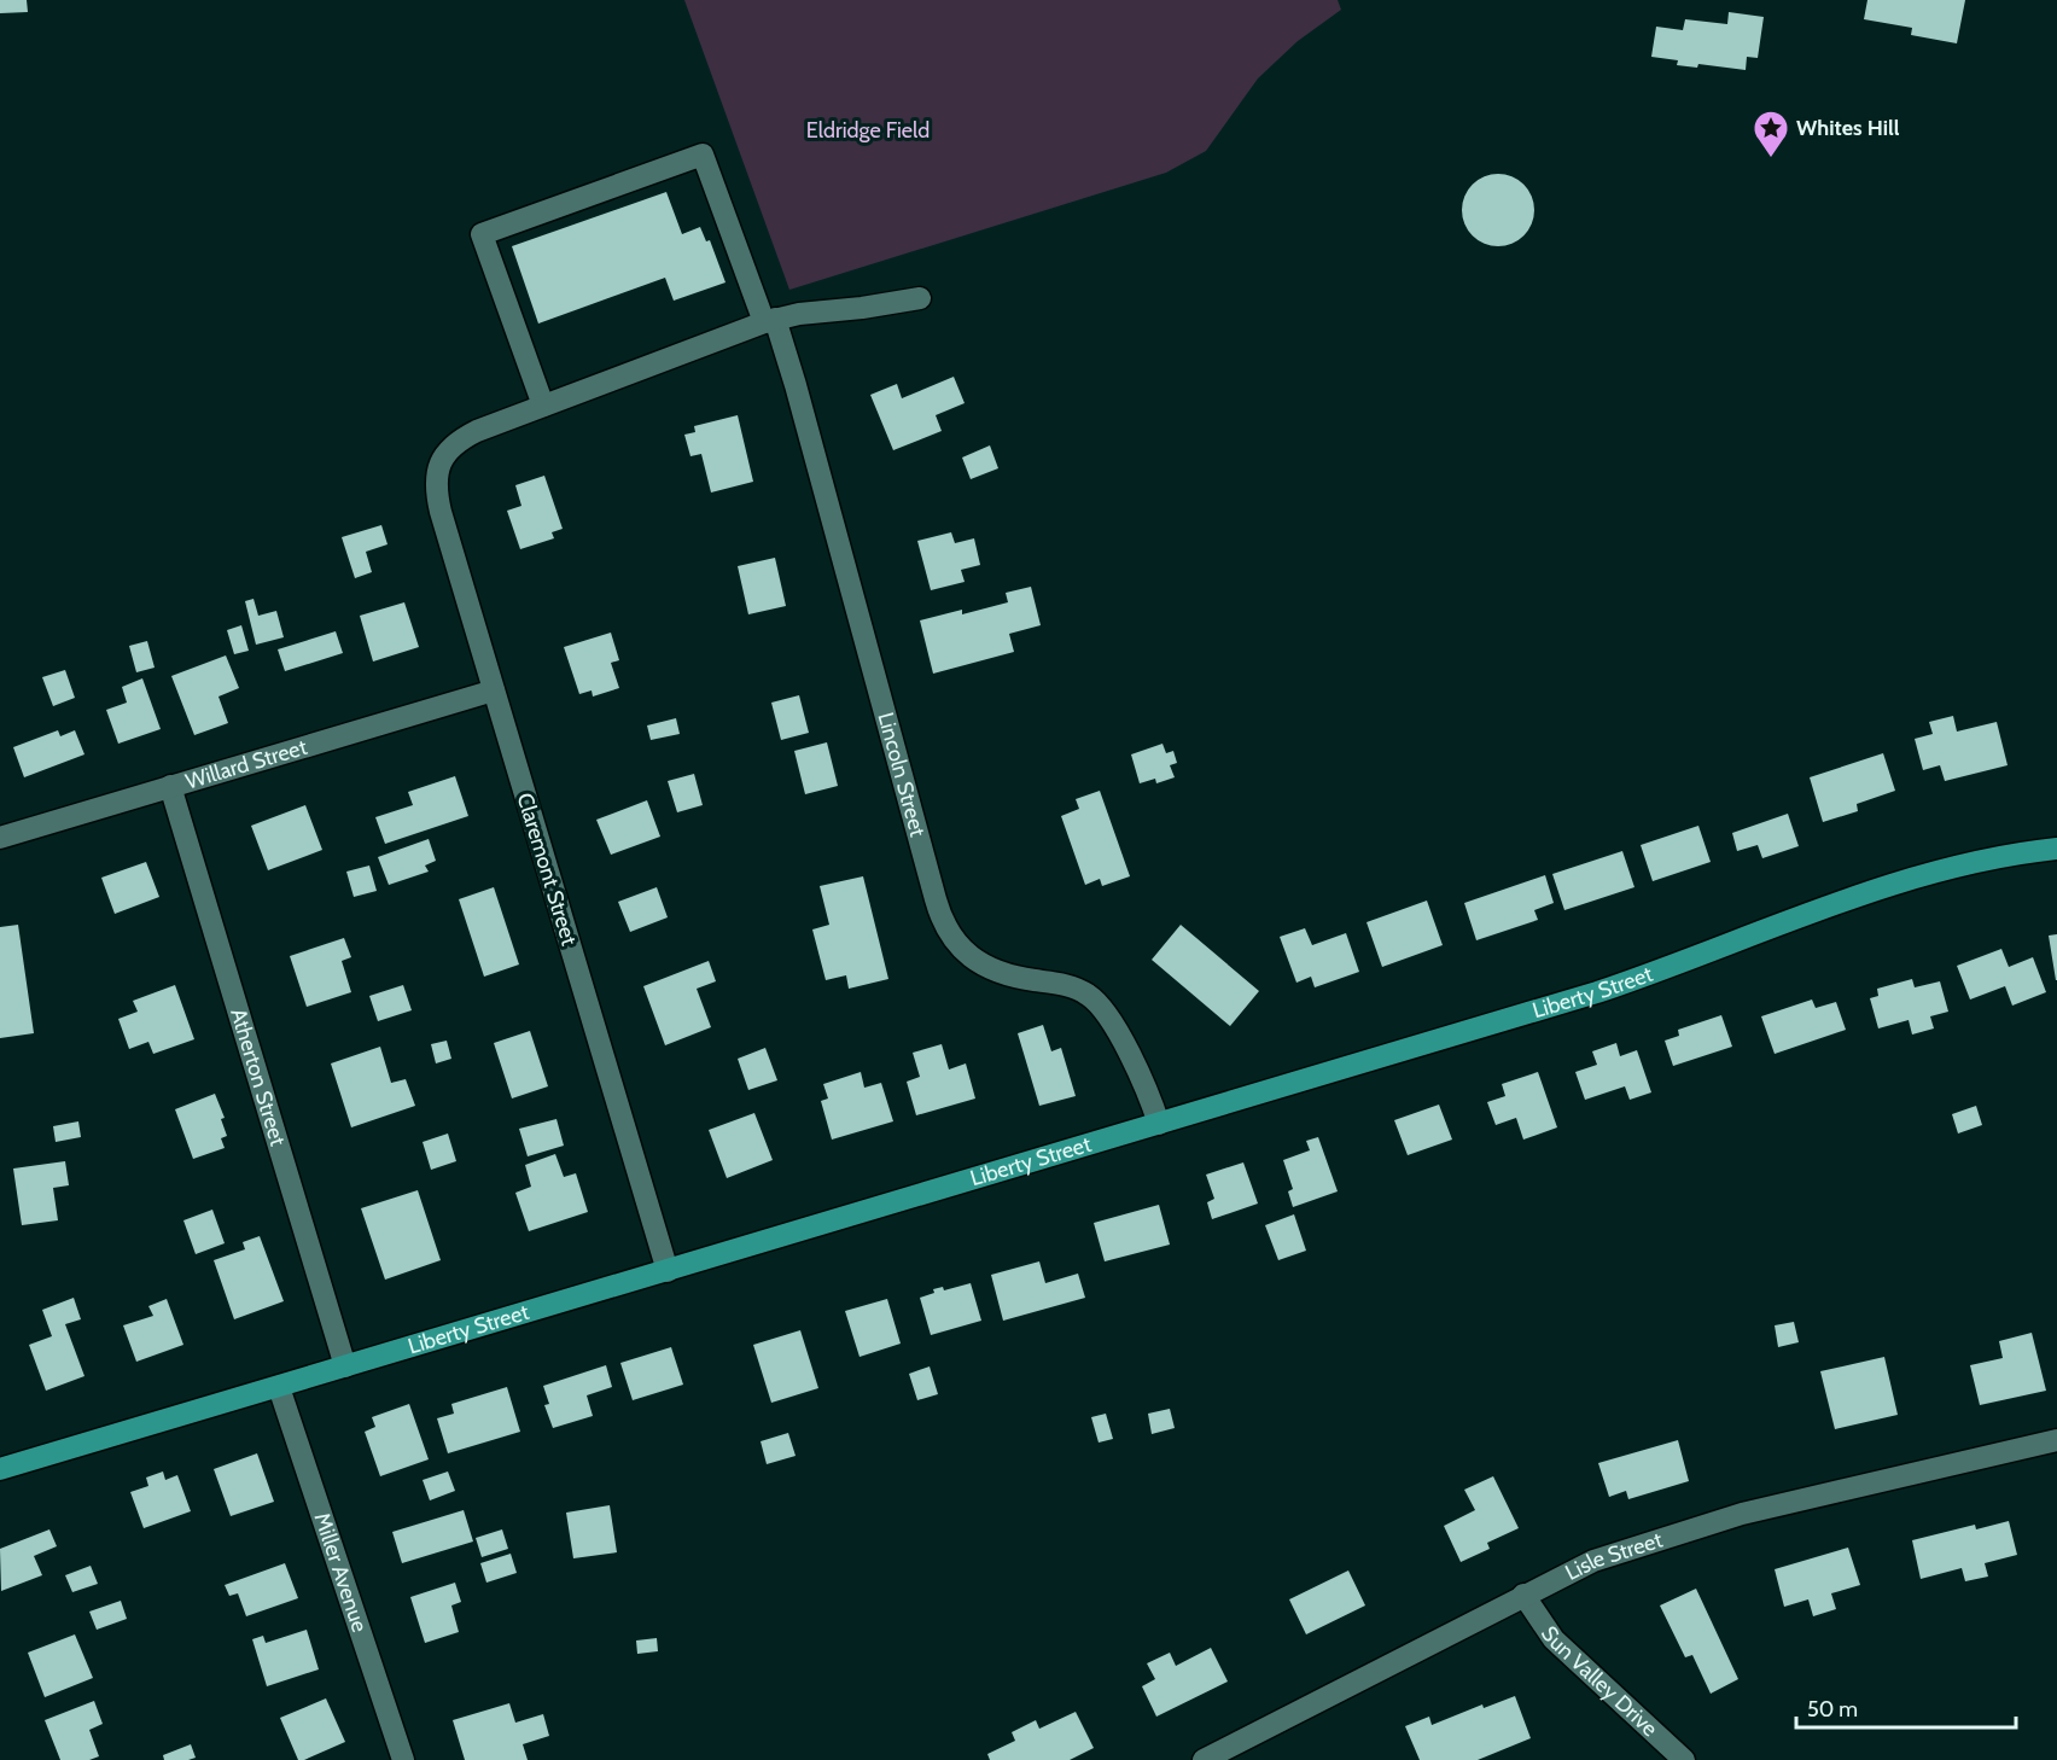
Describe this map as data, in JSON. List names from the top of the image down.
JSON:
{
  "streets": {
    "main road": ["Liberty Street"],
    "street": [
      "Willard Street",
      "Lincoln Street",
      "Claremont Street",
      "Atherton Street",
      "Lisle Street",
      "Miller Avenue",
      "Sun Valley Drive"
    ]
  },
  "crossings": [
    ["Willard Street", "Claremont Street"],
    ["Willard Street", "Atherton Street"],
    ["Lincoln Street", "Claremont Street"],
    ["Lincoln Street", "Liberty Street"],
    ["Claremont Street", "Liberty Street"],
    ["Liberty Street", "Atherton Street"],
    ["Liberty Street", "Miller Avenue"],
    ["Lisle Street", "Sun Valley Drive"]
  ],
  "parks": ["Eldridge Field"],
  "places": {
    "place": ["Whites Hill"]
  },
  "scale_bar": "50 m"
}
